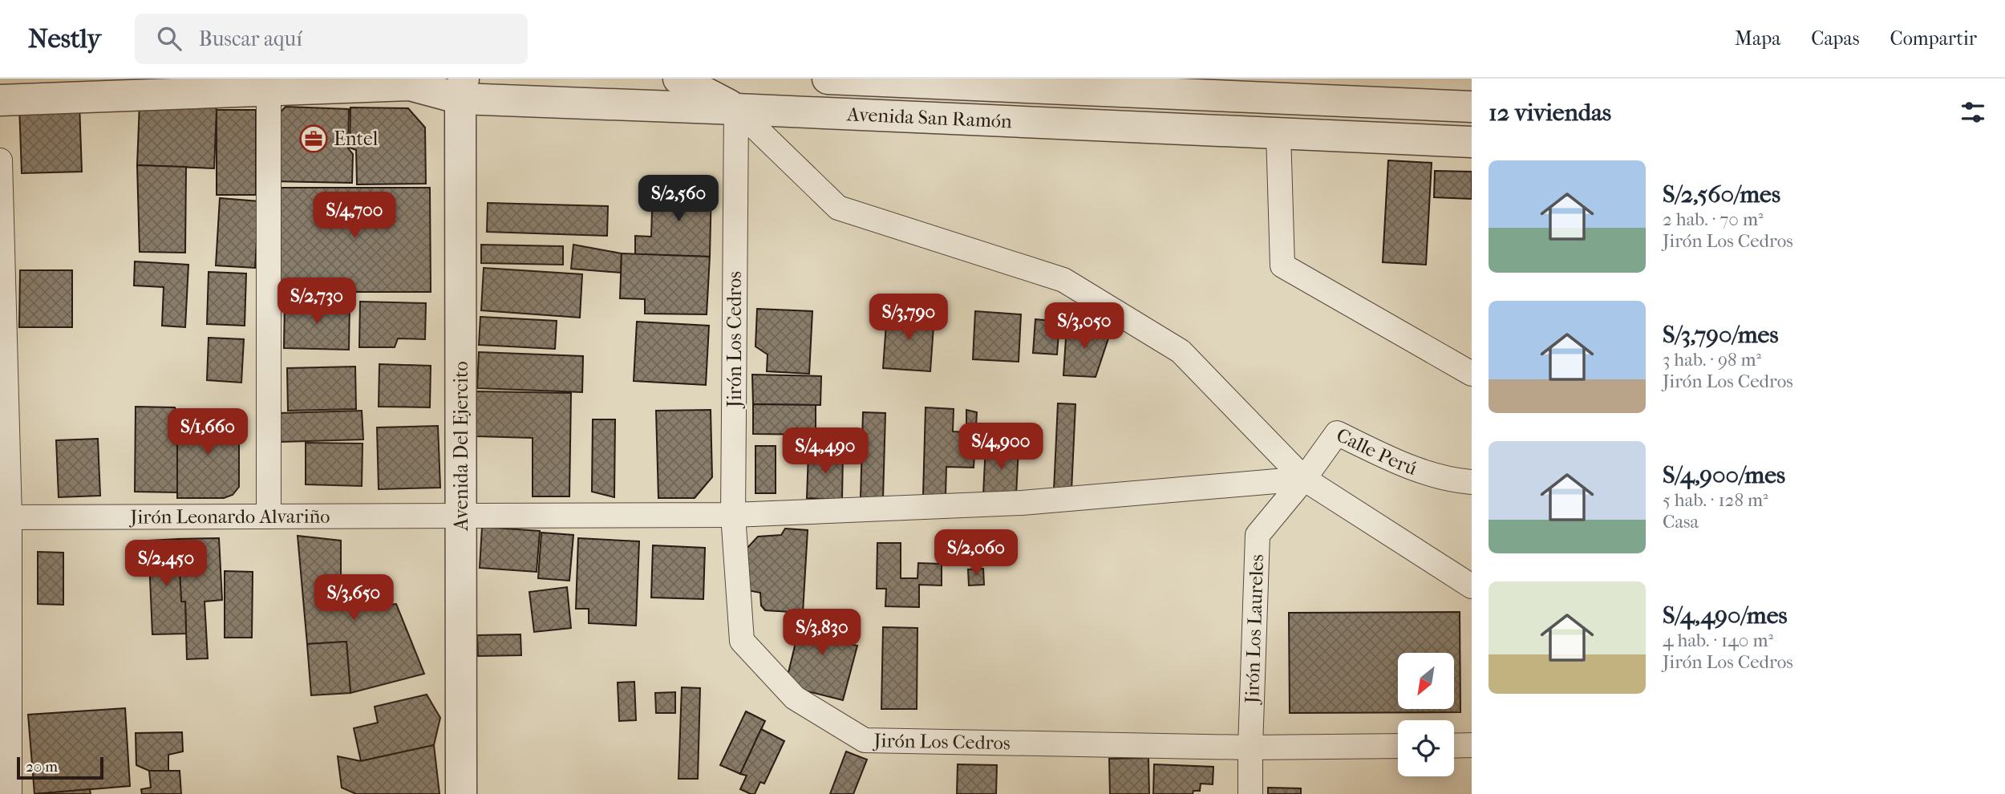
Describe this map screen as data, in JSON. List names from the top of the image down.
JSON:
{
  "streets": {
    "street": [
      "Avenida San Ramón",
      "Jirón Los Cedros",
      "Avenida Del Ejercito",
      "Calle Perú",
      "Jirón Leonardo Alvariño",
      "Jirón Los Laureles"
    ]
  },
  "crossings": [
    ["Avenida San Ramón", "Jirón Los Cedros"],
    ["Avenida San Ramón", "Avenida Del Ejercito"],
    ["Jirón Los Cedros", "Jirón Leonardo Alvariño"],
    ["Jirón Los Cedros", "Jirón Los Laureles"],
    ["Avenida Del Ejercito", "Jirón Leonardo Alvariño"],
    ["Calle Perú", "Jirón Leonardo Alvariño"],
    ["Calle Perú", "Jirón Los Laureles"],
    ["Jirón Leonardo Alvariño", "Jirón Los Laureles"]
  ],
  "places": {
    "office": ["Entel"]
  },
  "scale_bar": "20 m",
  "north": "bottom left",
  "page": {
    "header": "Nestly",
    "search": "Buscar aquí",
    "nav": ["Mapa", "Capas", "Compartir"],
    "heading": "12 viviendas",
    "list": [
      {
        "name": "S/2,560/mes",
        "note": "2 hab. · 70 m² · Jirón Los Cedros"
      },
      {
        "name": "S/3,790/mes",
        "note": "3 hab. · 98 m² · Jirón Los Cedros"
      },
      {
        "name": "S/4,900/mes",
        "note": "5 hab. · 128 m² · Casa"
      },
      {
        "name": "S/4,490/mes",
        "note": "4 hab. · 140 m² · Jirón Los Cedros"
      }
    ],
    "price": [
      "S/2,560",
      "S/4,700",
      "S/2,730",
      "S/3,790",
      "S/3,050",
      "S/1,660",
      "S/4,900",
      "S/4,490",
      "S/2,060",
      "S/2,450",
      "S/3,650",
      "S/3,830"
    ],
    "scale": "20 m"
  }
}
